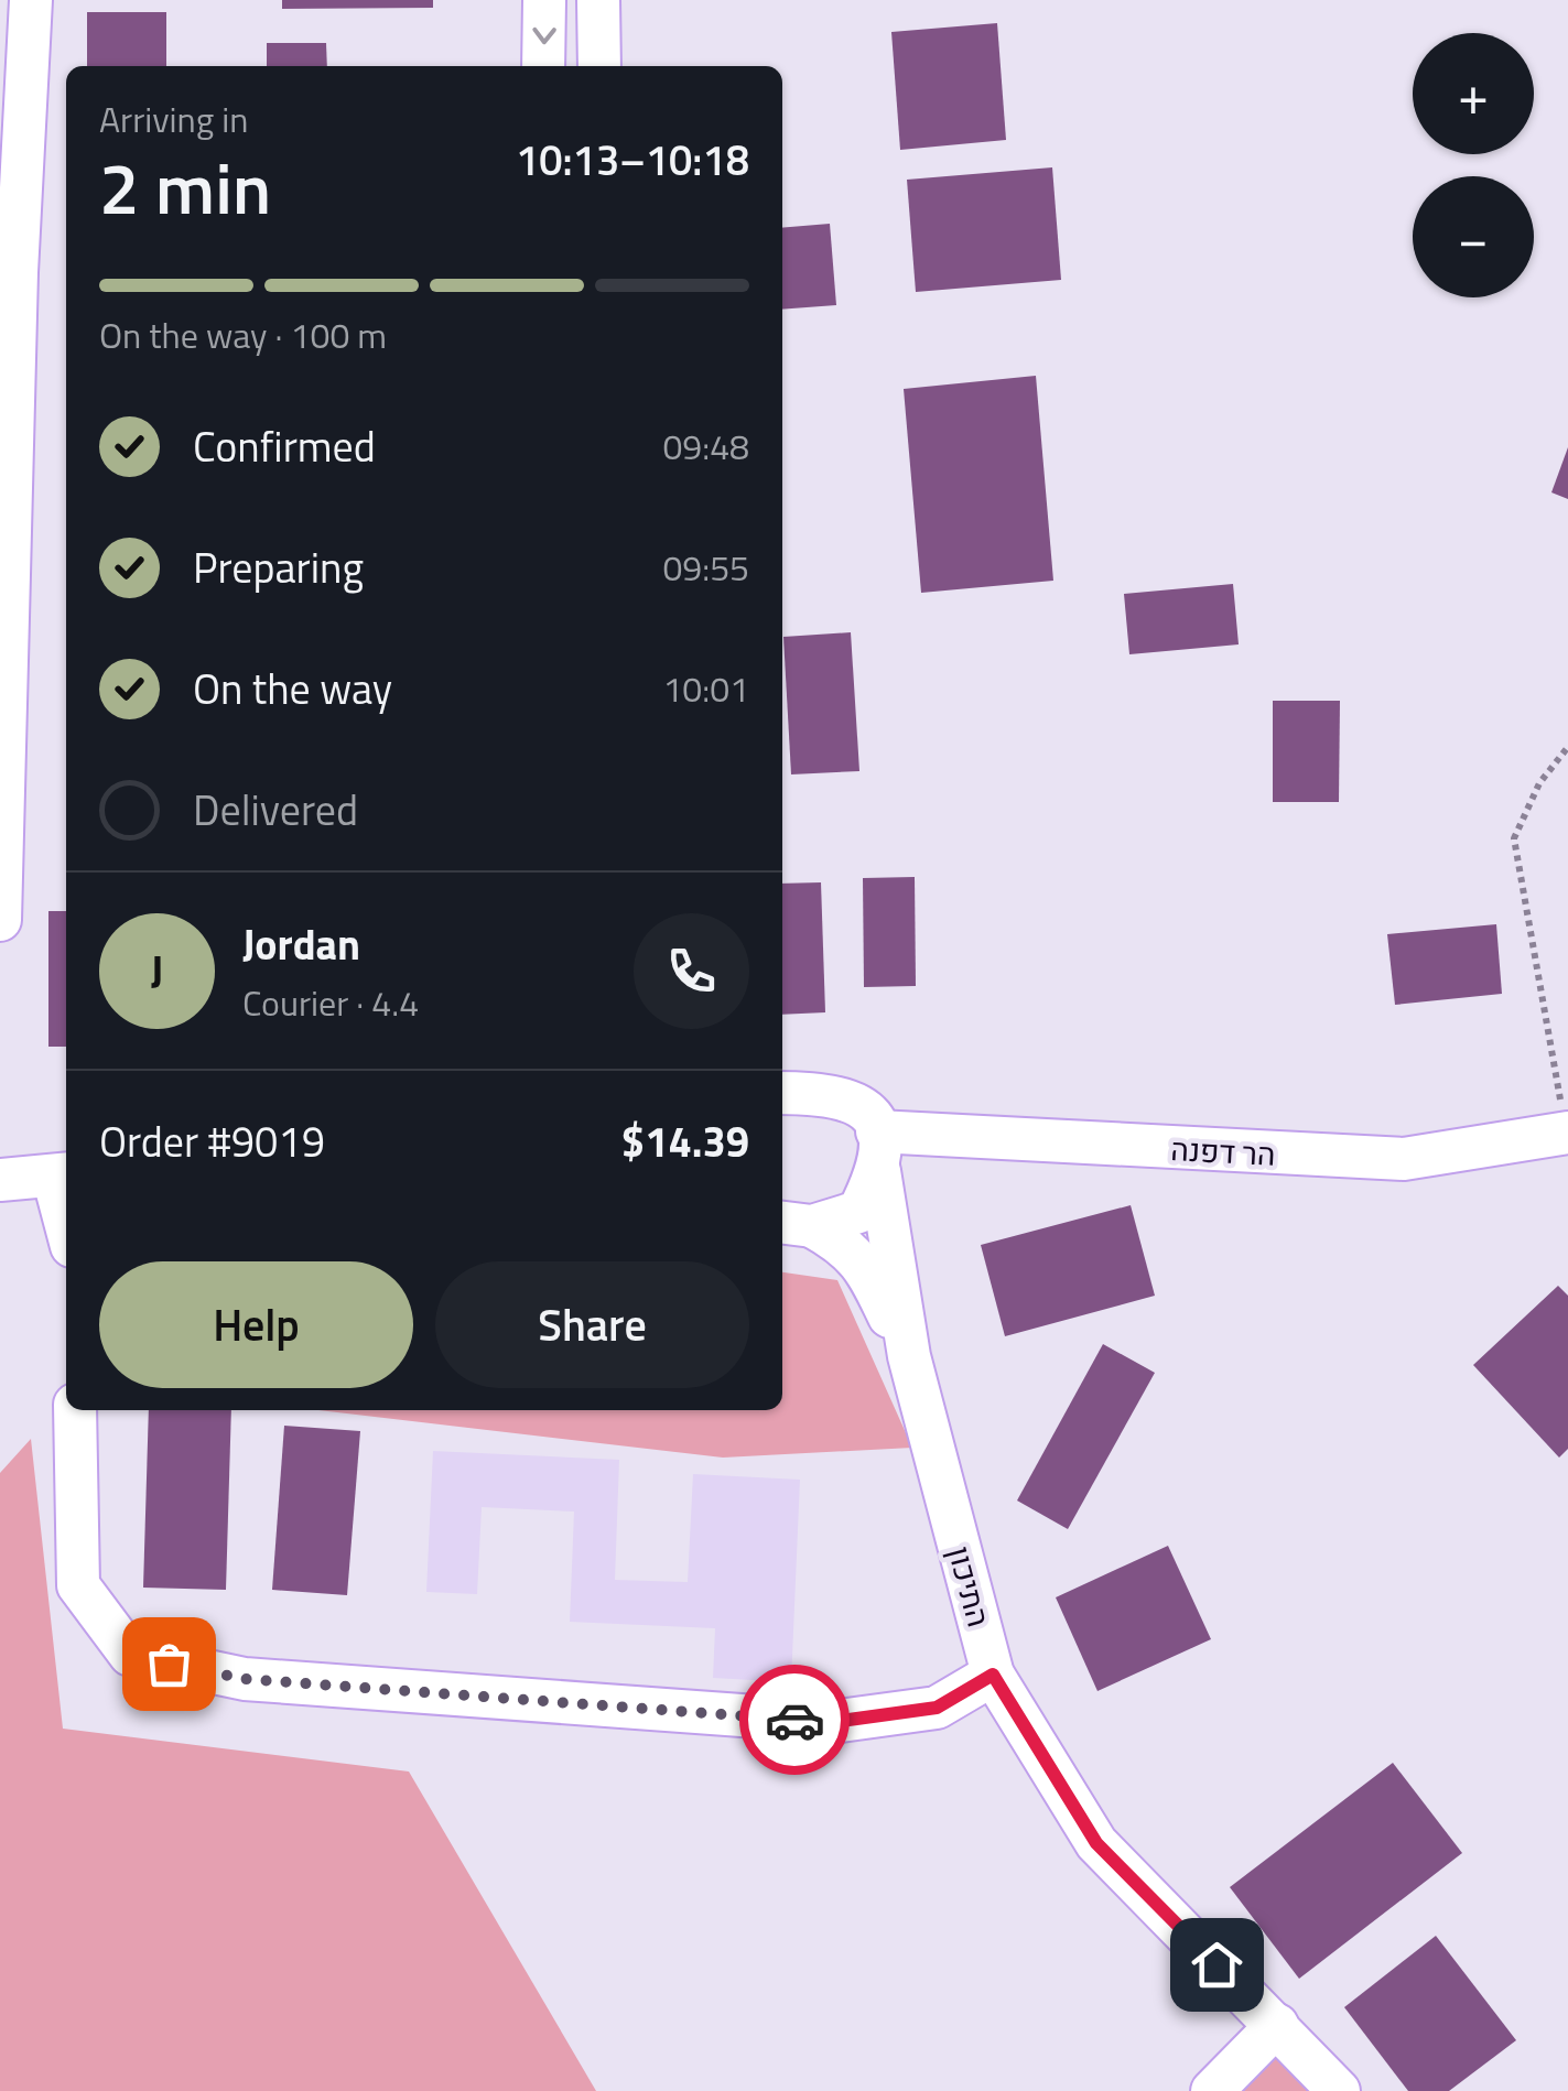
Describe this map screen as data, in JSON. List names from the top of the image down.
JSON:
{
  "streets": {
    "street": ["הר דפנה", "התיכון"]
  },
  "crossings": [
    ["הר דפנה", "התיכון"]
  ],
  "page": {
    "map_buttons": ["+", "−"],
    "heading": ["2 min", "Arriving in", "10:13–10:18"],
    "panel": [
      "Jordan",
      "Courier · 4.4",
      "Order #9019",
      "$14.39"
    ],
    "bar": "On the way · 100 m",
    "list": [
      ["Confirmed", "09:48"],
      ["Preparing", "09:55"],
      ["On the way", "10:01"],
      "Delivered"
    ],
    "round": "J",
    "buttons": ["Help", "Share"]
  }
}
